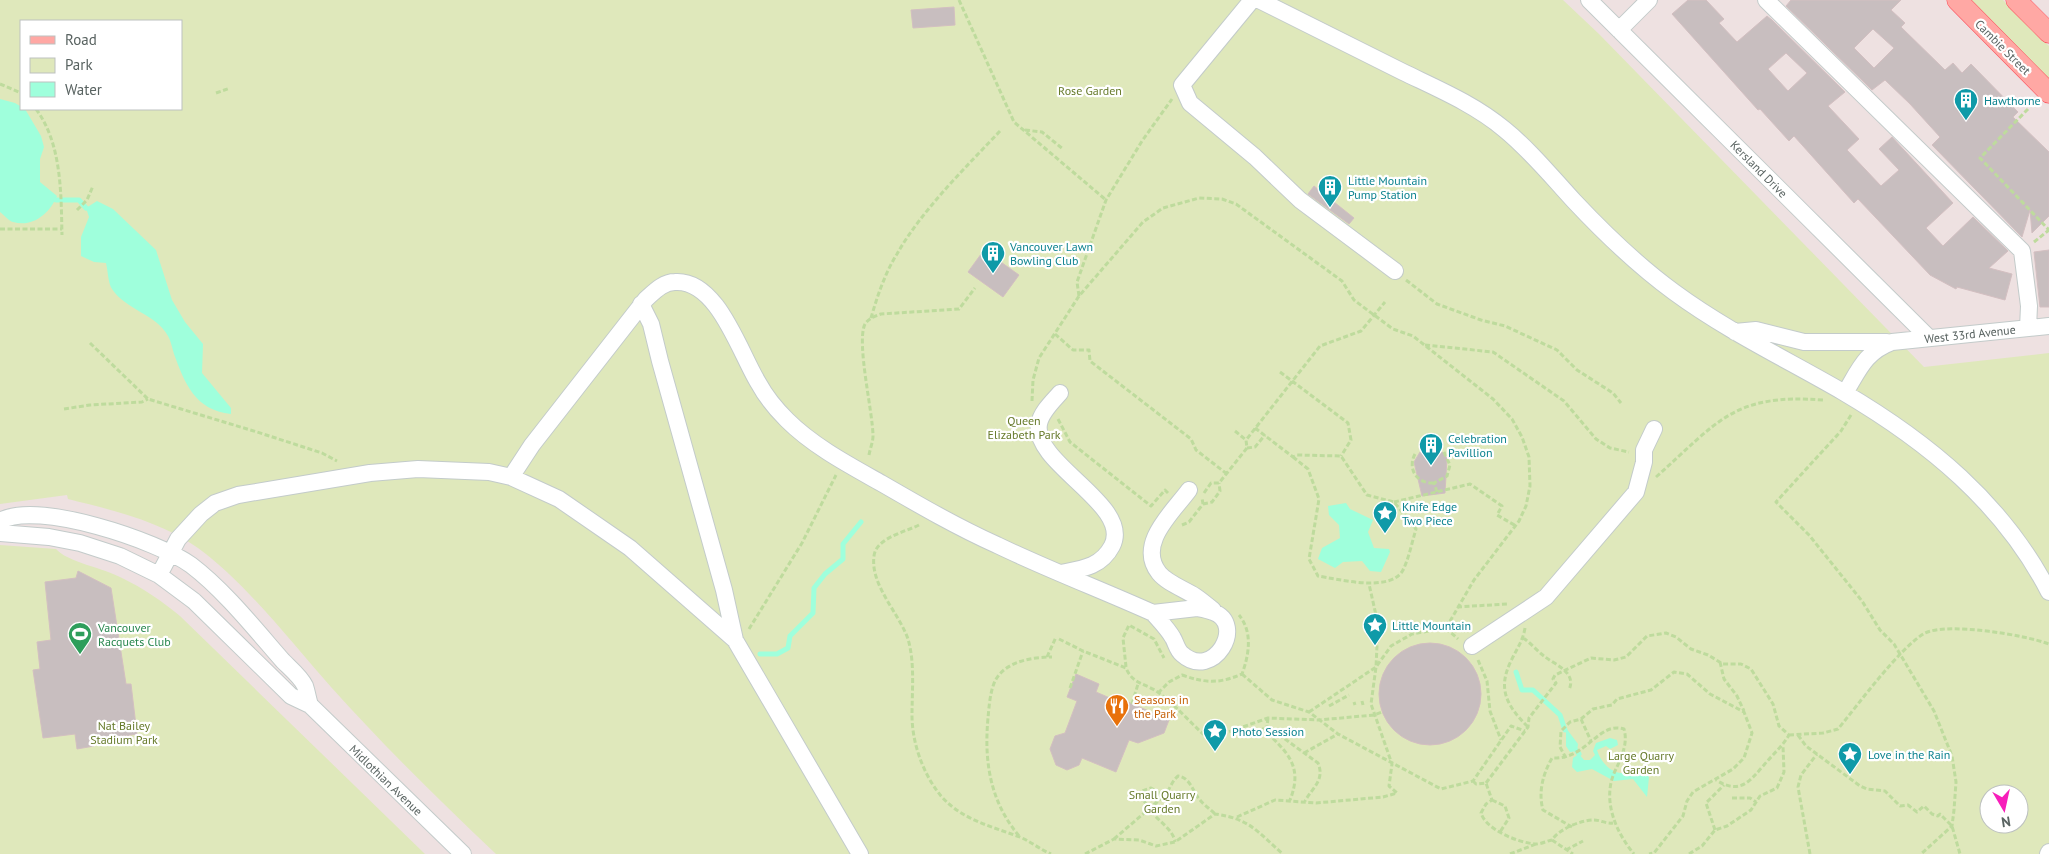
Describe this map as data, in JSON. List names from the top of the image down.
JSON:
{
  "streets": {
    "main road": ["Cambie Street"],
    "street": ["Kersland Drive", "West 33rd Avenue", "Midlothian Avenue"]
  },
  "crossings": [
    ["Kersland Drive", "West 33rd Avenue"]
  ],
  "parks": [
    "Rose Garden",
    "Queen Elizabeth Park",
    "Nat Bailey Stadium Park",
    "Large Quarry Garden",
    "Small Quarry Garden"
  ],
  "places": {
    "building": [
      "Hawthorne",
      "Little Mountain Pump Station",
      "Vancouver Lawn Bowling Club",
      "Celebration Pavillion"
    ],
    "place": [
      "Knife Edge Two Piece",
      "Little Mountain",
      "Photo Session",
      "Love in the Rain"
    ],
    "sports": ["Vancouver Racquets Club"],
    "restaurant": ["Seasons in the Park"]
  },
  "legend": ["Road", "Park", "Water"],
  "north": "bottom"
}
